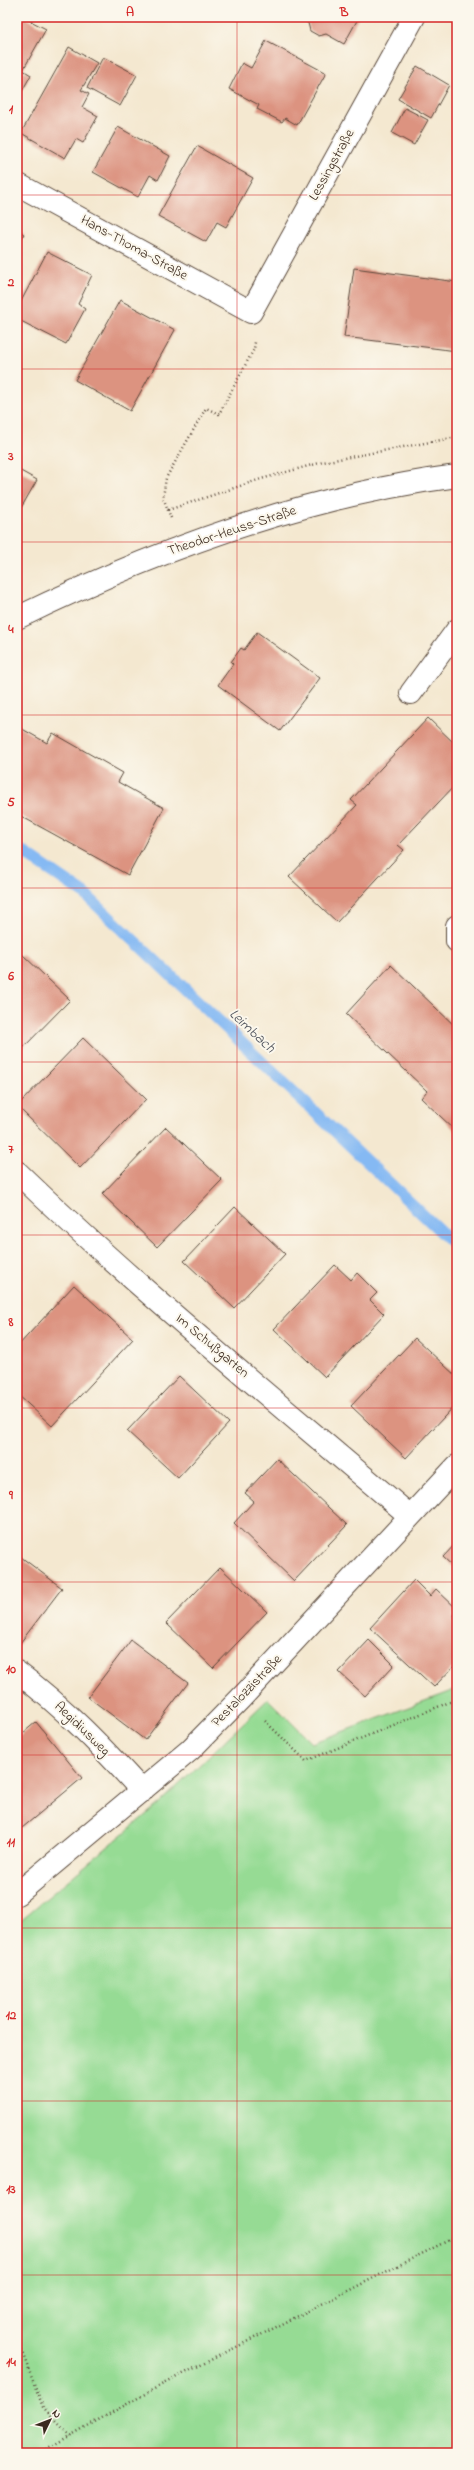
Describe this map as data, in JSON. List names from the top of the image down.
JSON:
{
  "streets": {
    "street": [
      "Lessingstraße",
      "Hans-Thoma-Straße",
      "Theodor-Heuss-Straße",
      "Im Schußgarten",
      "Pestalozzistraße",
      "Aegidiusweg"
    ]
  },
  "crossings": [
    ["Lessingstraße", "Hans-Thoma-Straße"],
    ["Im Schußgarten", "Pestalozzistraße"],
    ["Pestalozzistraße", "Aegidiusweg"]
  ],
  "water": ["Leimbach"],
  "north": "top right",
  "grid": {
    "columns": ["A", "B"],
    "rows": [
      "1",
      "2",
      "3",
      "4",
      "5",
      "6",
      "7",
      "8",
      "9",
      "10",
      "11",
      "12",
      "13",
      "14"
    ]
  }
}
